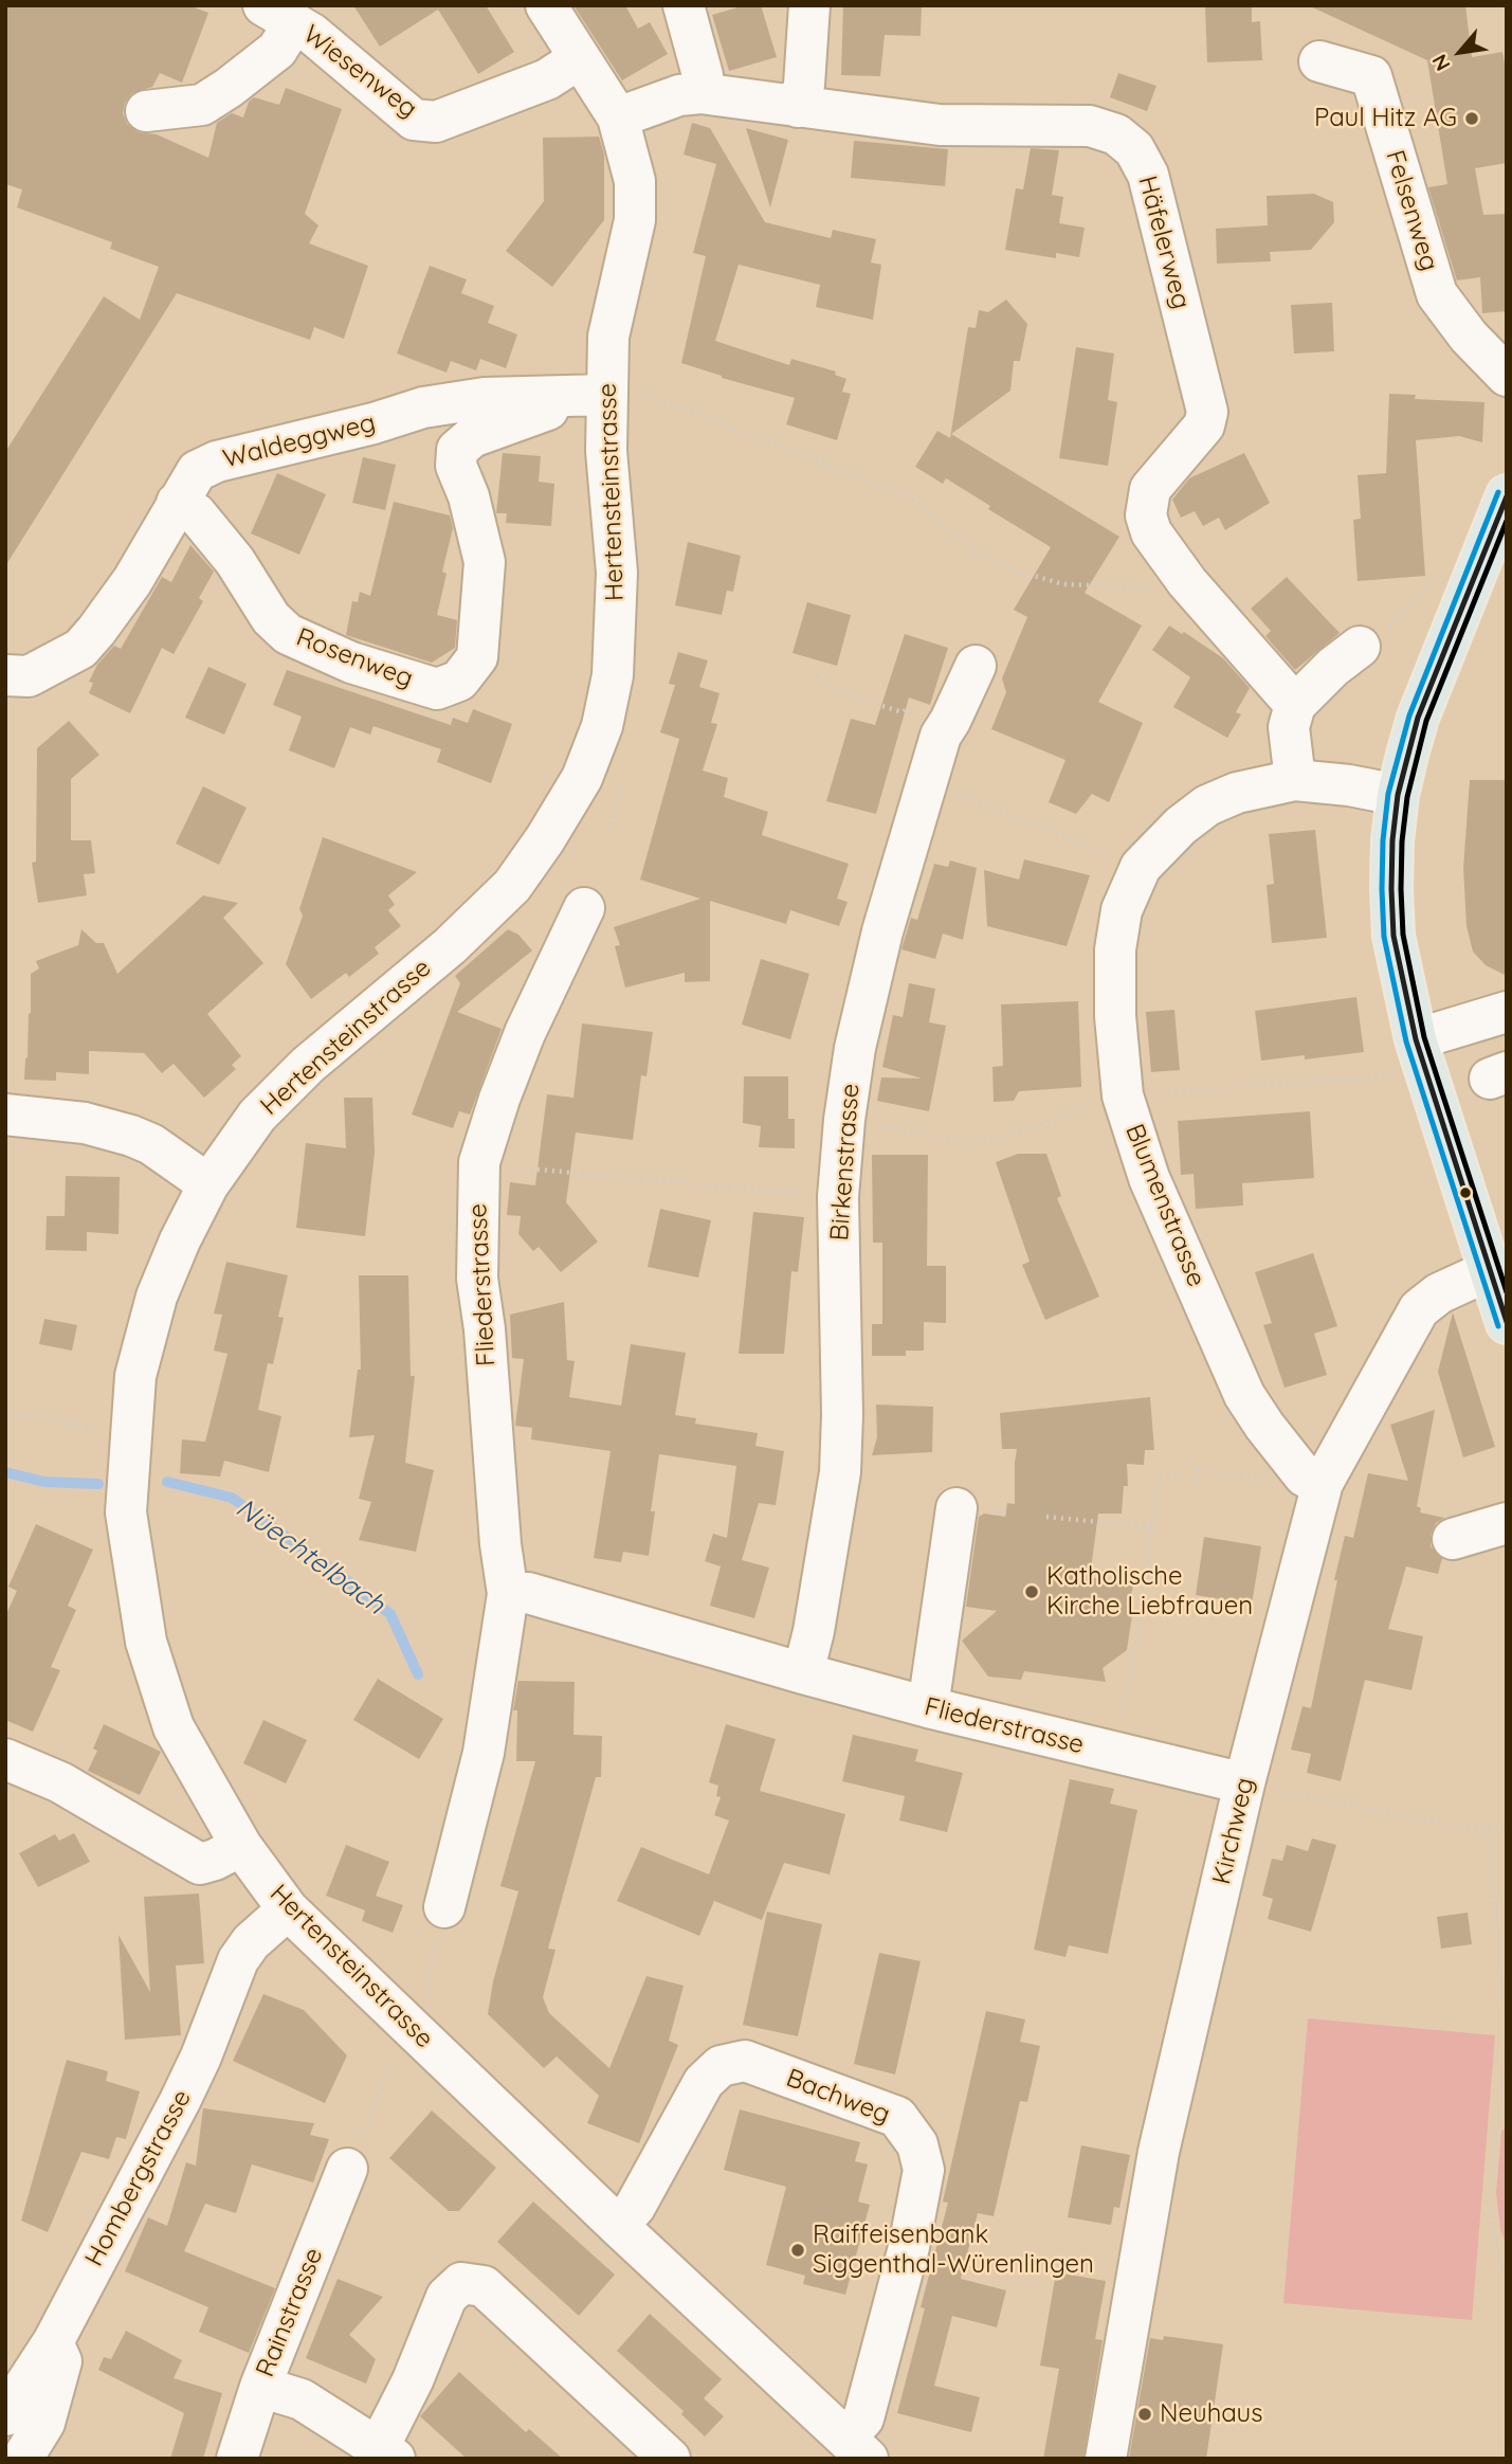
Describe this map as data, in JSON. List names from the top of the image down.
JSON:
{
  "streets": {
    "street": [
      "Wiesenweg",
      "Felsenweg",
      "Häfelerweg",
      "Waldeggweg",
      "Hertensteinstrasse",
      "Rosenweg",
      "Birkenstrasse",
      "Blumenstrasse",
      "Fliederstrasse",
      "Kirchweg",
      "Bachweg",
      "Hombergstrasse",
      "Rainstrasse"
    ]
  },
  "crossings": [
    ["Wiesenweg", "Hertensteinstrasse"],
    ["Häfelerweg", "Hertensteinstrasse"],
    ["Waldeggweg", "Hertensteinstrasse"],
    ["Waldeggweg", "Rosenweg"],
    ["Hertensteinstrasse", "Bachweg"],
    ["Hertensteinstrasse", "Hombergstrasse"],
    ["Birkenstrasse", "Fliederstrasse"],
    ["Blumenstrasse", "Kirchweg"],
    ["Fliederstrasse", "Kirchweg"]
  ],
  "water": ["Nüechtelbach"],
  "places": [
    "Paul Hitz AG",
    "Katholische Kirche Liebfrauen",
    "Raiffeisenbank Siggenthal-Würenlingen",
    "Neuhaus"
  ],
  "north": "bottom left"
}
